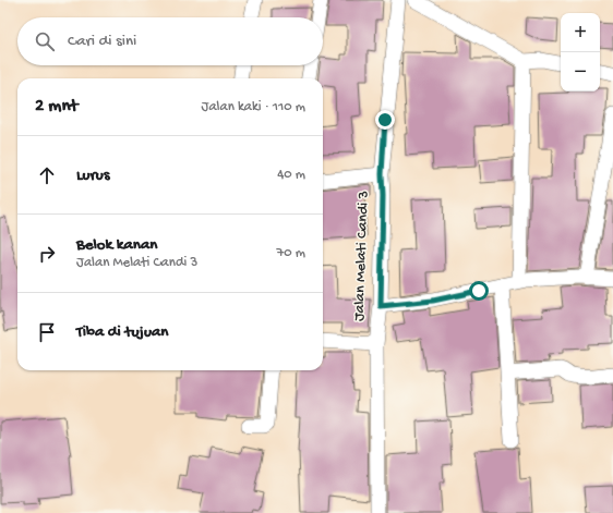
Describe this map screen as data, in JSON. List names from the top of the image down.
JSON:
{
  "streets": {
    "street": ["Jalan Melati Candi 3"]
  },
  "page": {
    "map_buttons": ["+", "−"],
    "search": "Cari di sini",
    "heading": ["2 mnt", "Jalan kaki · 110 m"],
    "list": [
      ["Lurus", "40 m"],
      ["Belok kanan", "Jalan Melati Candi 3", "70 m"],
      "Tiba di tujuan"
    ]
  }
}
